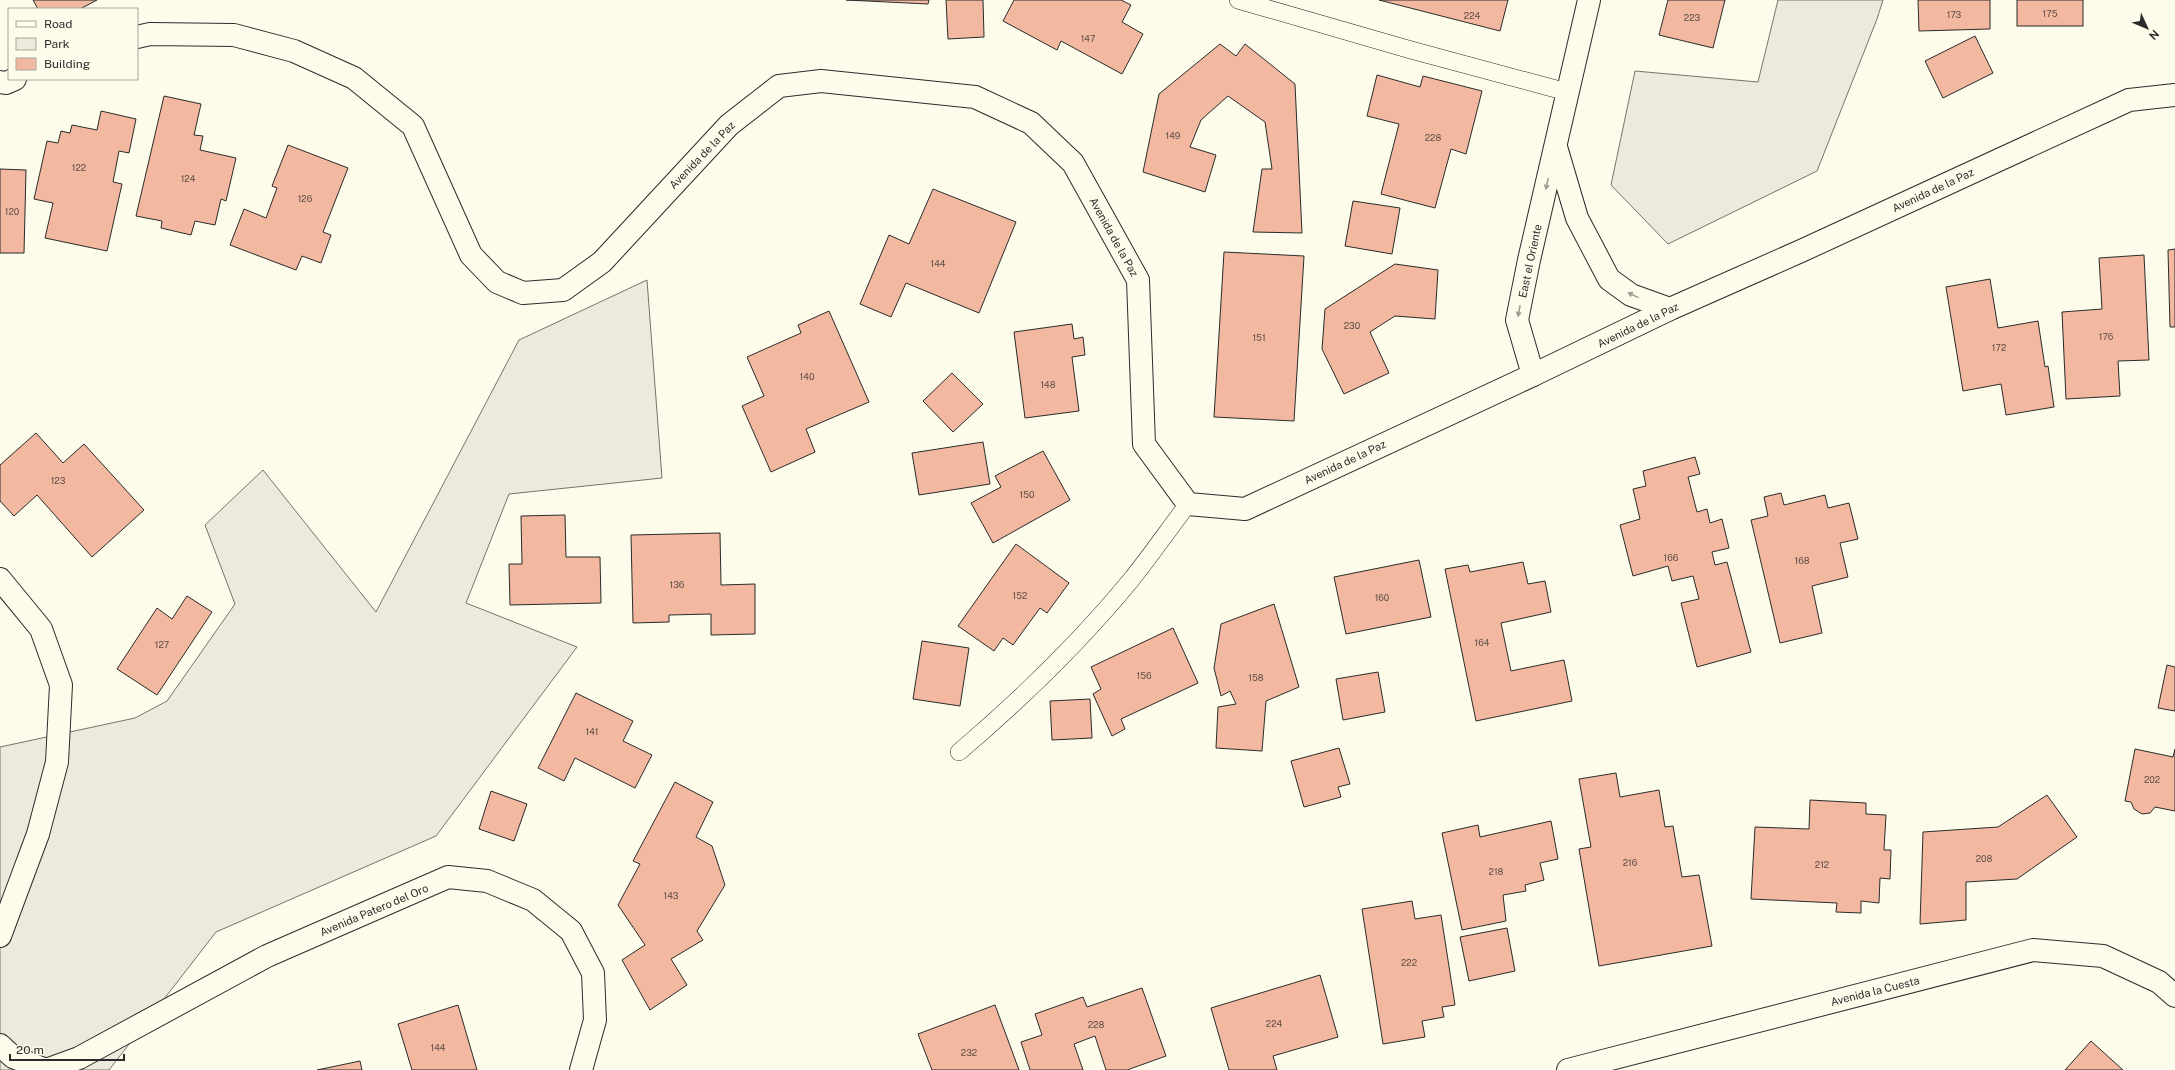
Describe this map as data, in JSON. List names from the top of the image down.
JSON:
{
  "streets": {
    "street": [
      "Avenida de la Paz",
      "East el Oriente",
      "Avenida Patero del Oro",
      "Avenida la Cuesta"
    ]
  },
  "crossings": [
    ["Avenida de la Paz", "East el Oriente"]
  ],
  "house_numbers": [
    "175",
    "173",
    "224",
    "223",
    "147",
    "149",
    "228",
    "122",
    "124",
    "126",
    "120",
    "144",
    "230",
    "176",
    "151",
    "172",
    "140",
    "148",
    "123",
    "150",
    "166",
    "168",
    "136",
    "152",
    "160",
    "164",
    "127",
    "156",
    "158",
    "141",
    "202",
    "208",
    "216",
    "212",
    "218",
    "143",
    "222",
    "224",
    "228",
    "144",
    "232"
  ],
  "legend": ["Road", "Park", "Building"],
  "scale_bar": "20 m",
  "north": "bottom right"
}
